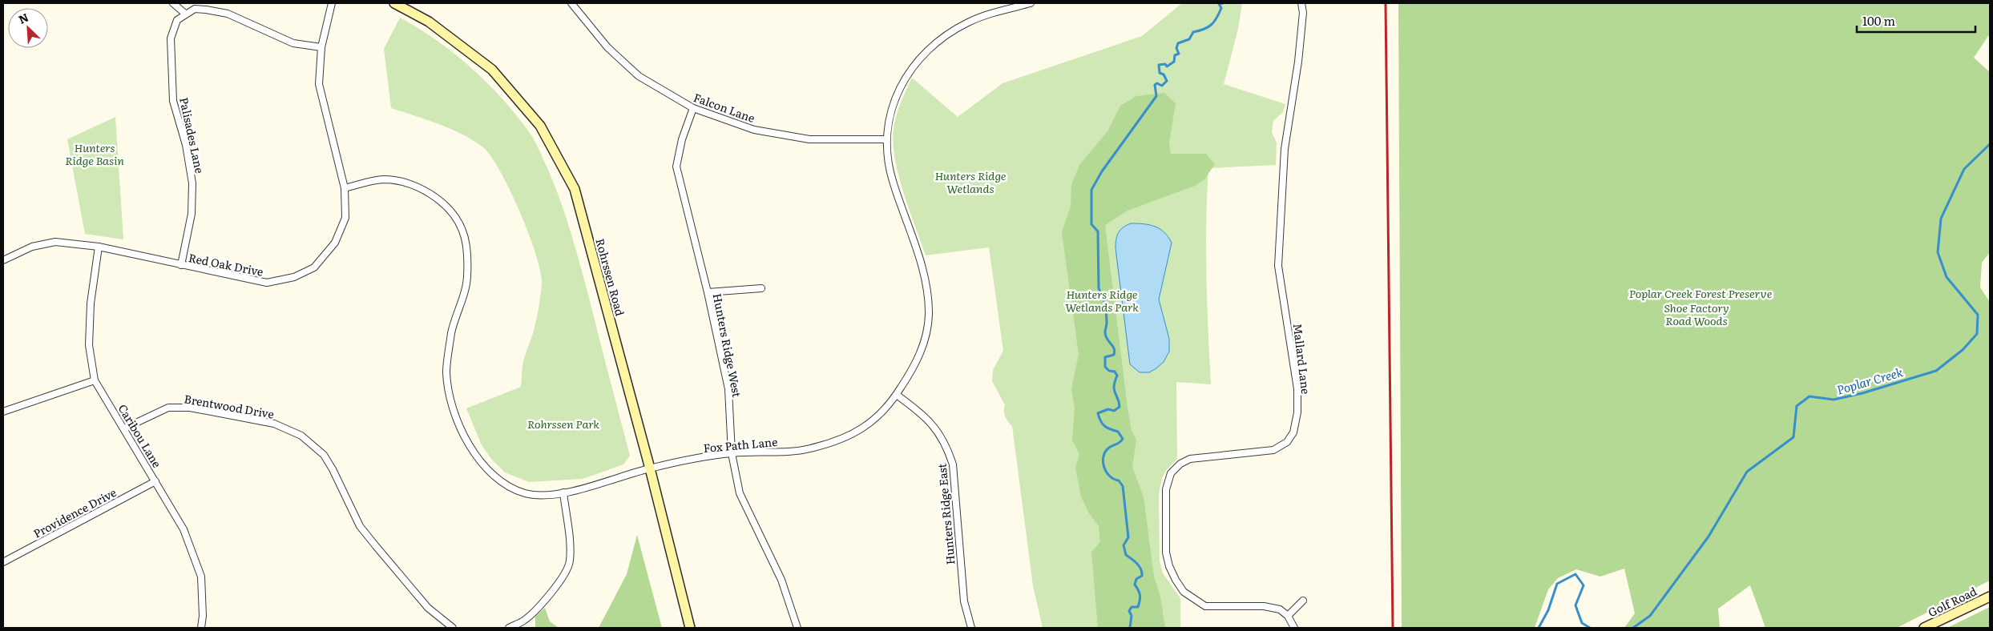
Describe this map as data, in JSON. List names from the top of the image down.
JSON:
{
  "streets": {
    "street": [
      "Falcon Lane",
      "Palisades Lane",
      "Red Oak Drive",
      "Rohrssen Road",
      "Hunters Ridge West",
      "Mallard Lane",
      "Brentwood Drive",
      "Caribou Lane",
      "Fox Path Lane",
      "Providence Drive",
      "Hunters Ridge East",
      "Golf Road"
    ]
  },
  "crossings": [
    ["Falcon Lane", "Hunters Ridge West"],
    ["Falcon Lane", "Fox Path Lane"],
    ["Palisades Lane", "Red Oak Drive"],
    ["Red Oak Drive", "Caribou Lane"],
    ["Red Oak Drive", "Fox Path Lane"],
    ["Rohrssen Road", "Fox Path Lane"],
    ["Hunters Ridge West", "Fox Path Lane"],
    ["Brentwood Drive", "Caribou Lane"],
    ["Caribou Lane", "Providence Drive"],
    ["Fox Path Lane", "Hunters Ridge East"]
  ],
  "water": ["Poplar Creek"],
  "parks": [
    "Hunters Ridge Basin",
    "Hunters Ridge Wetlands",
    "Poplar Creek Forest Preserve",
    "Hunters Ridge Wetlands Park",
    "Shoe Factory Road Woods",
    "Rohrssen Park"
  ],
  "scale_bar": "100 m",
  "north": "top left"
}
